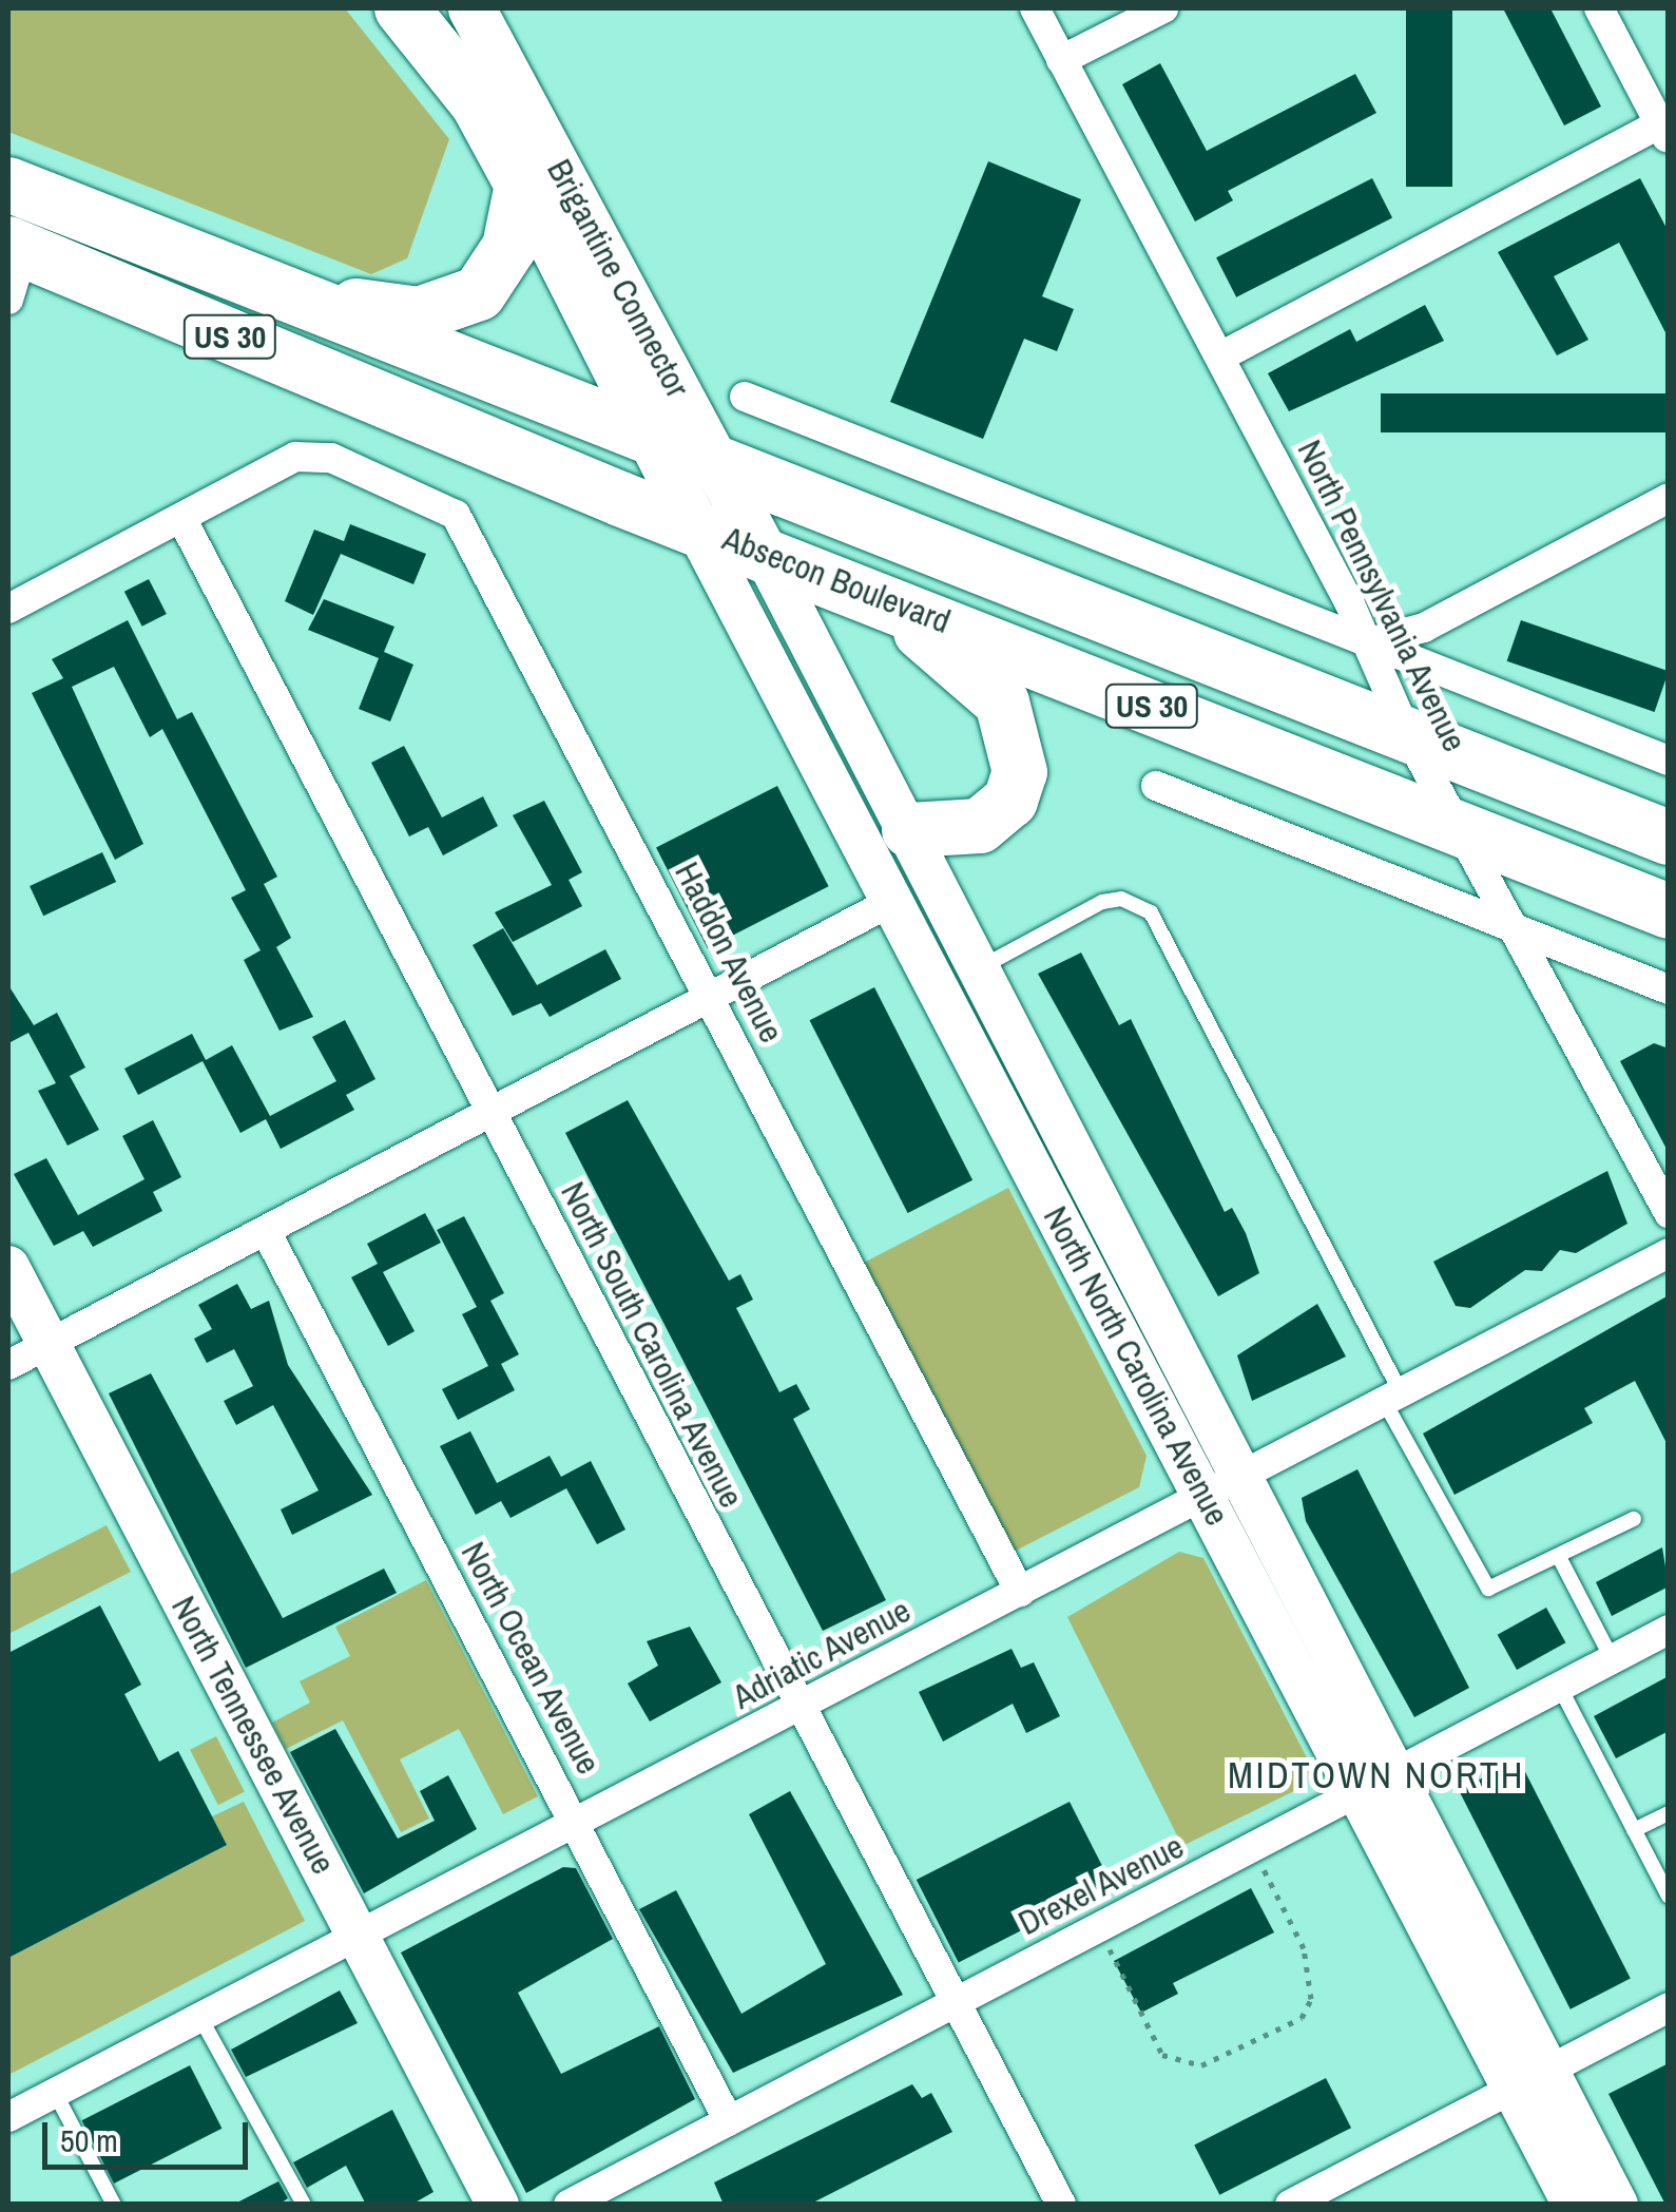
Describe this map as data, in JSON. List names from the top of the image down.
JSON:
{
  "streets": {
    "highway": ["Brigantine Connector", "US 30", "Absecon Boulevard"],
    "street": [
      "North Pennsylvania Avenue",
      "Haddon Avenue",
      "North South Carolina Avenue",
      "North North Carolina Avenue",
      "Adriatic Avenue",
      "North Ocean Avenue",
      "North Tennessee Avenue",
      "Drexel Avenue"
    ]
  },
  "crossings": [
    ["Brigantine Connector", "Absecon Boulevard"],
    ["Brigantine Connector", "North North Carolina Avenue"],
    ["Absecon Boulevard", "North Pennsylvania Avenue"],
    ["Absecon Boulevard", "North North Carolina Avenue"],
    ["Haddon Avenue", "North South Carolina Avenue"],
    ["Haddon Avenue", "Adriatic Avenue"],
    ["North South Carolina Avenue", "Adriatic Avenue"],
    ["North South Carolina Avenue", "Drexel Avenue"],
    ["North North Carolina Avenue", "Adriatic Avenue"],
    ["North North Carolina Avenue", "Drexel Avenue"],
    ["Adriatic Avenue", "North Ocean Avenue"],
    ["Adriatic Avenue", "North Tennessee Avenue"],
    ["North Ocean Avenue", "Drexel Avenue"]
  ],
  "districts": ["MIDTOWN NORTH"],
  "scale_bar": "50 m"
}
